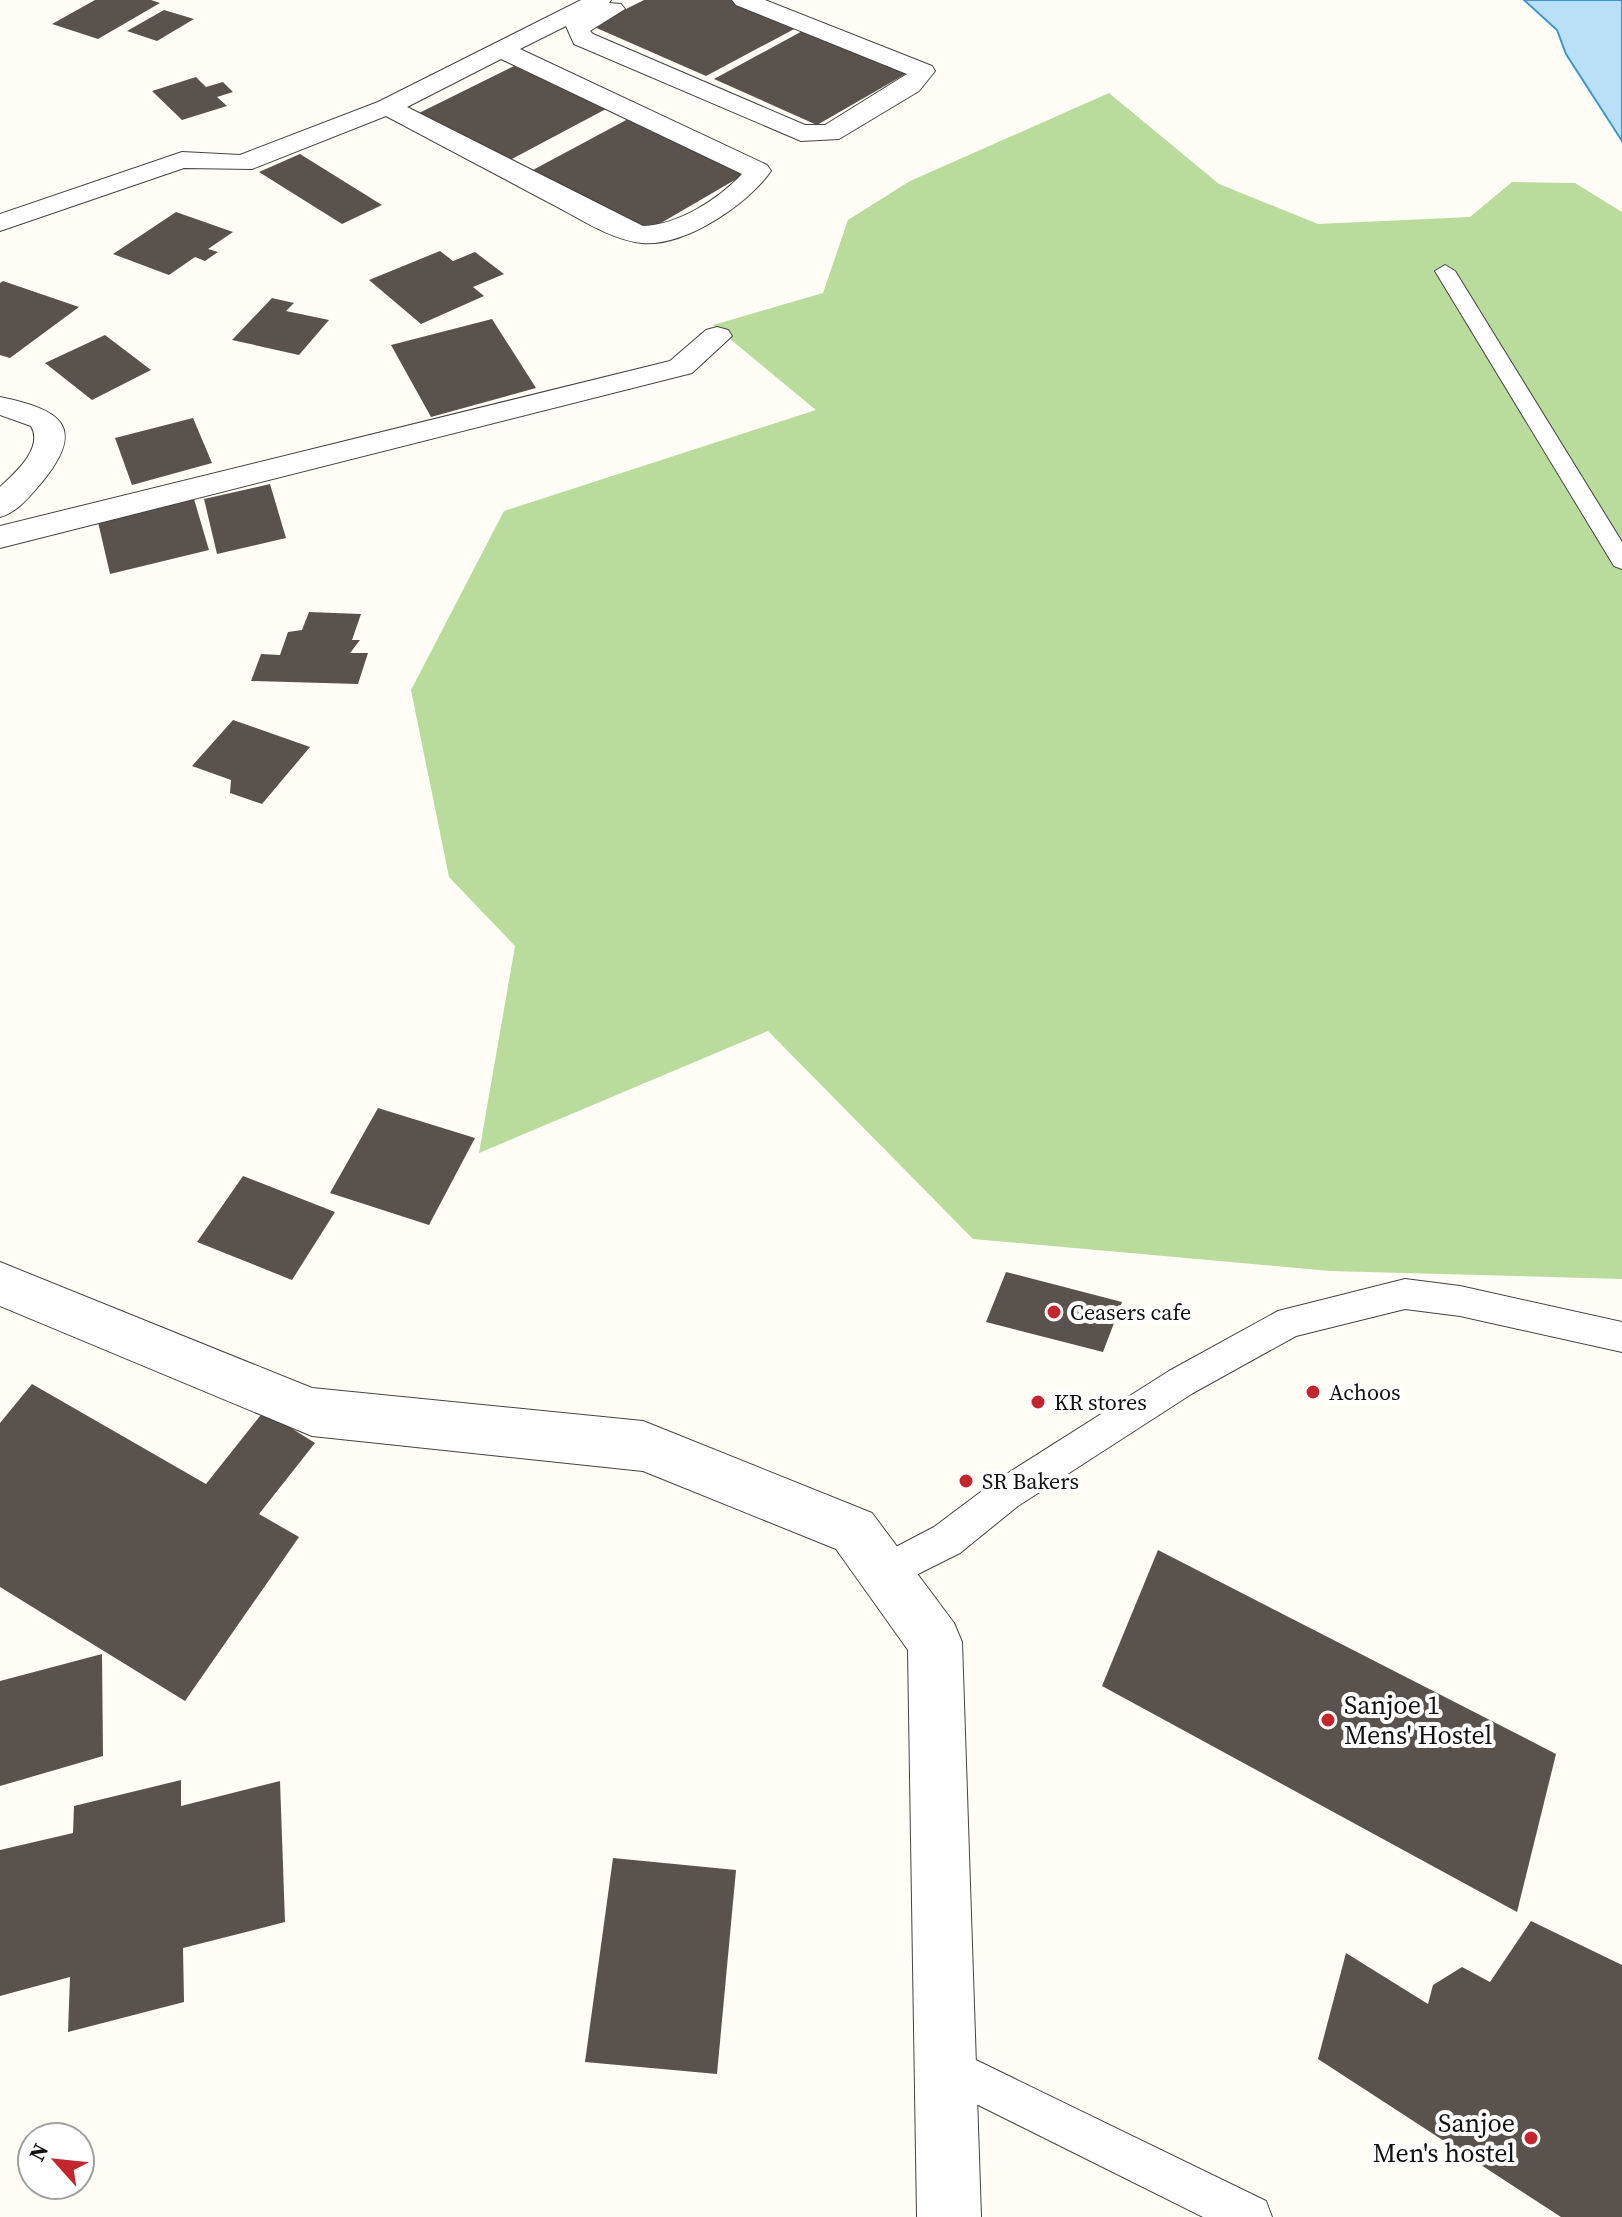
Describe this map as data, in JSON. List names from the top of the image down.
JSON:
{
  "places": [
    "Ceasers cafe",
    "Achoos",
    "KR stores",
    "SR Bakers",
    "Sanjoe 1 Mens' Hostel",
    "Sanjoe Men's hostel"
  ],
  "north": "top left"
}
